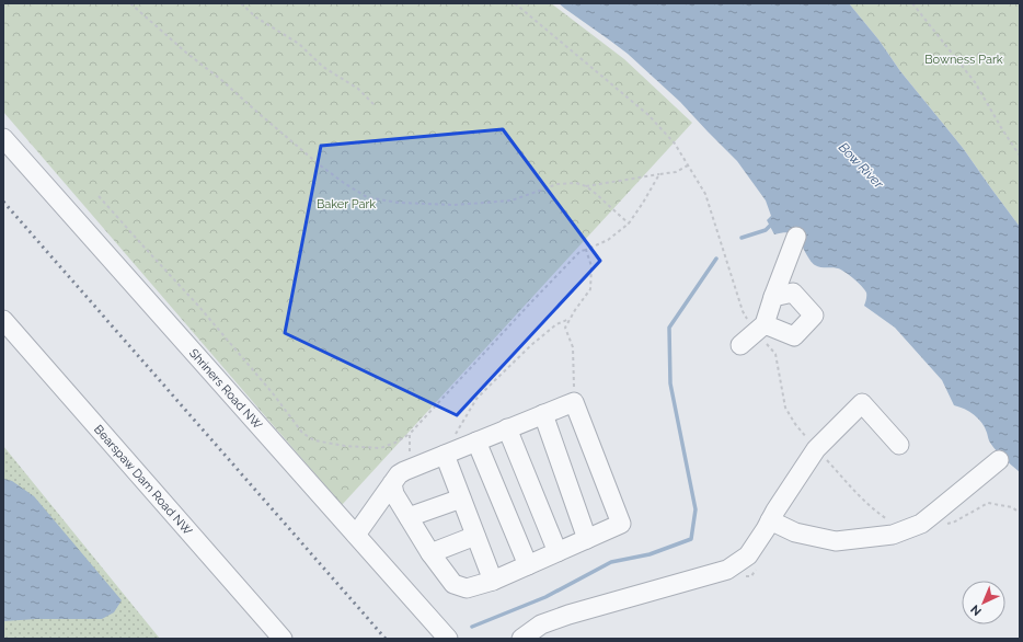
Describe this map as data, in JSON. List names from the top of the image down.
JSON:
{
  "streets": {
    "street": ["Shriners Road NW", "Bearspaw Dam Road NW"]
  },
  "water": ["Bow River"],
  "parks": ["Bowness Park", "Baker Park"],
  "north": "bottom left"
}
